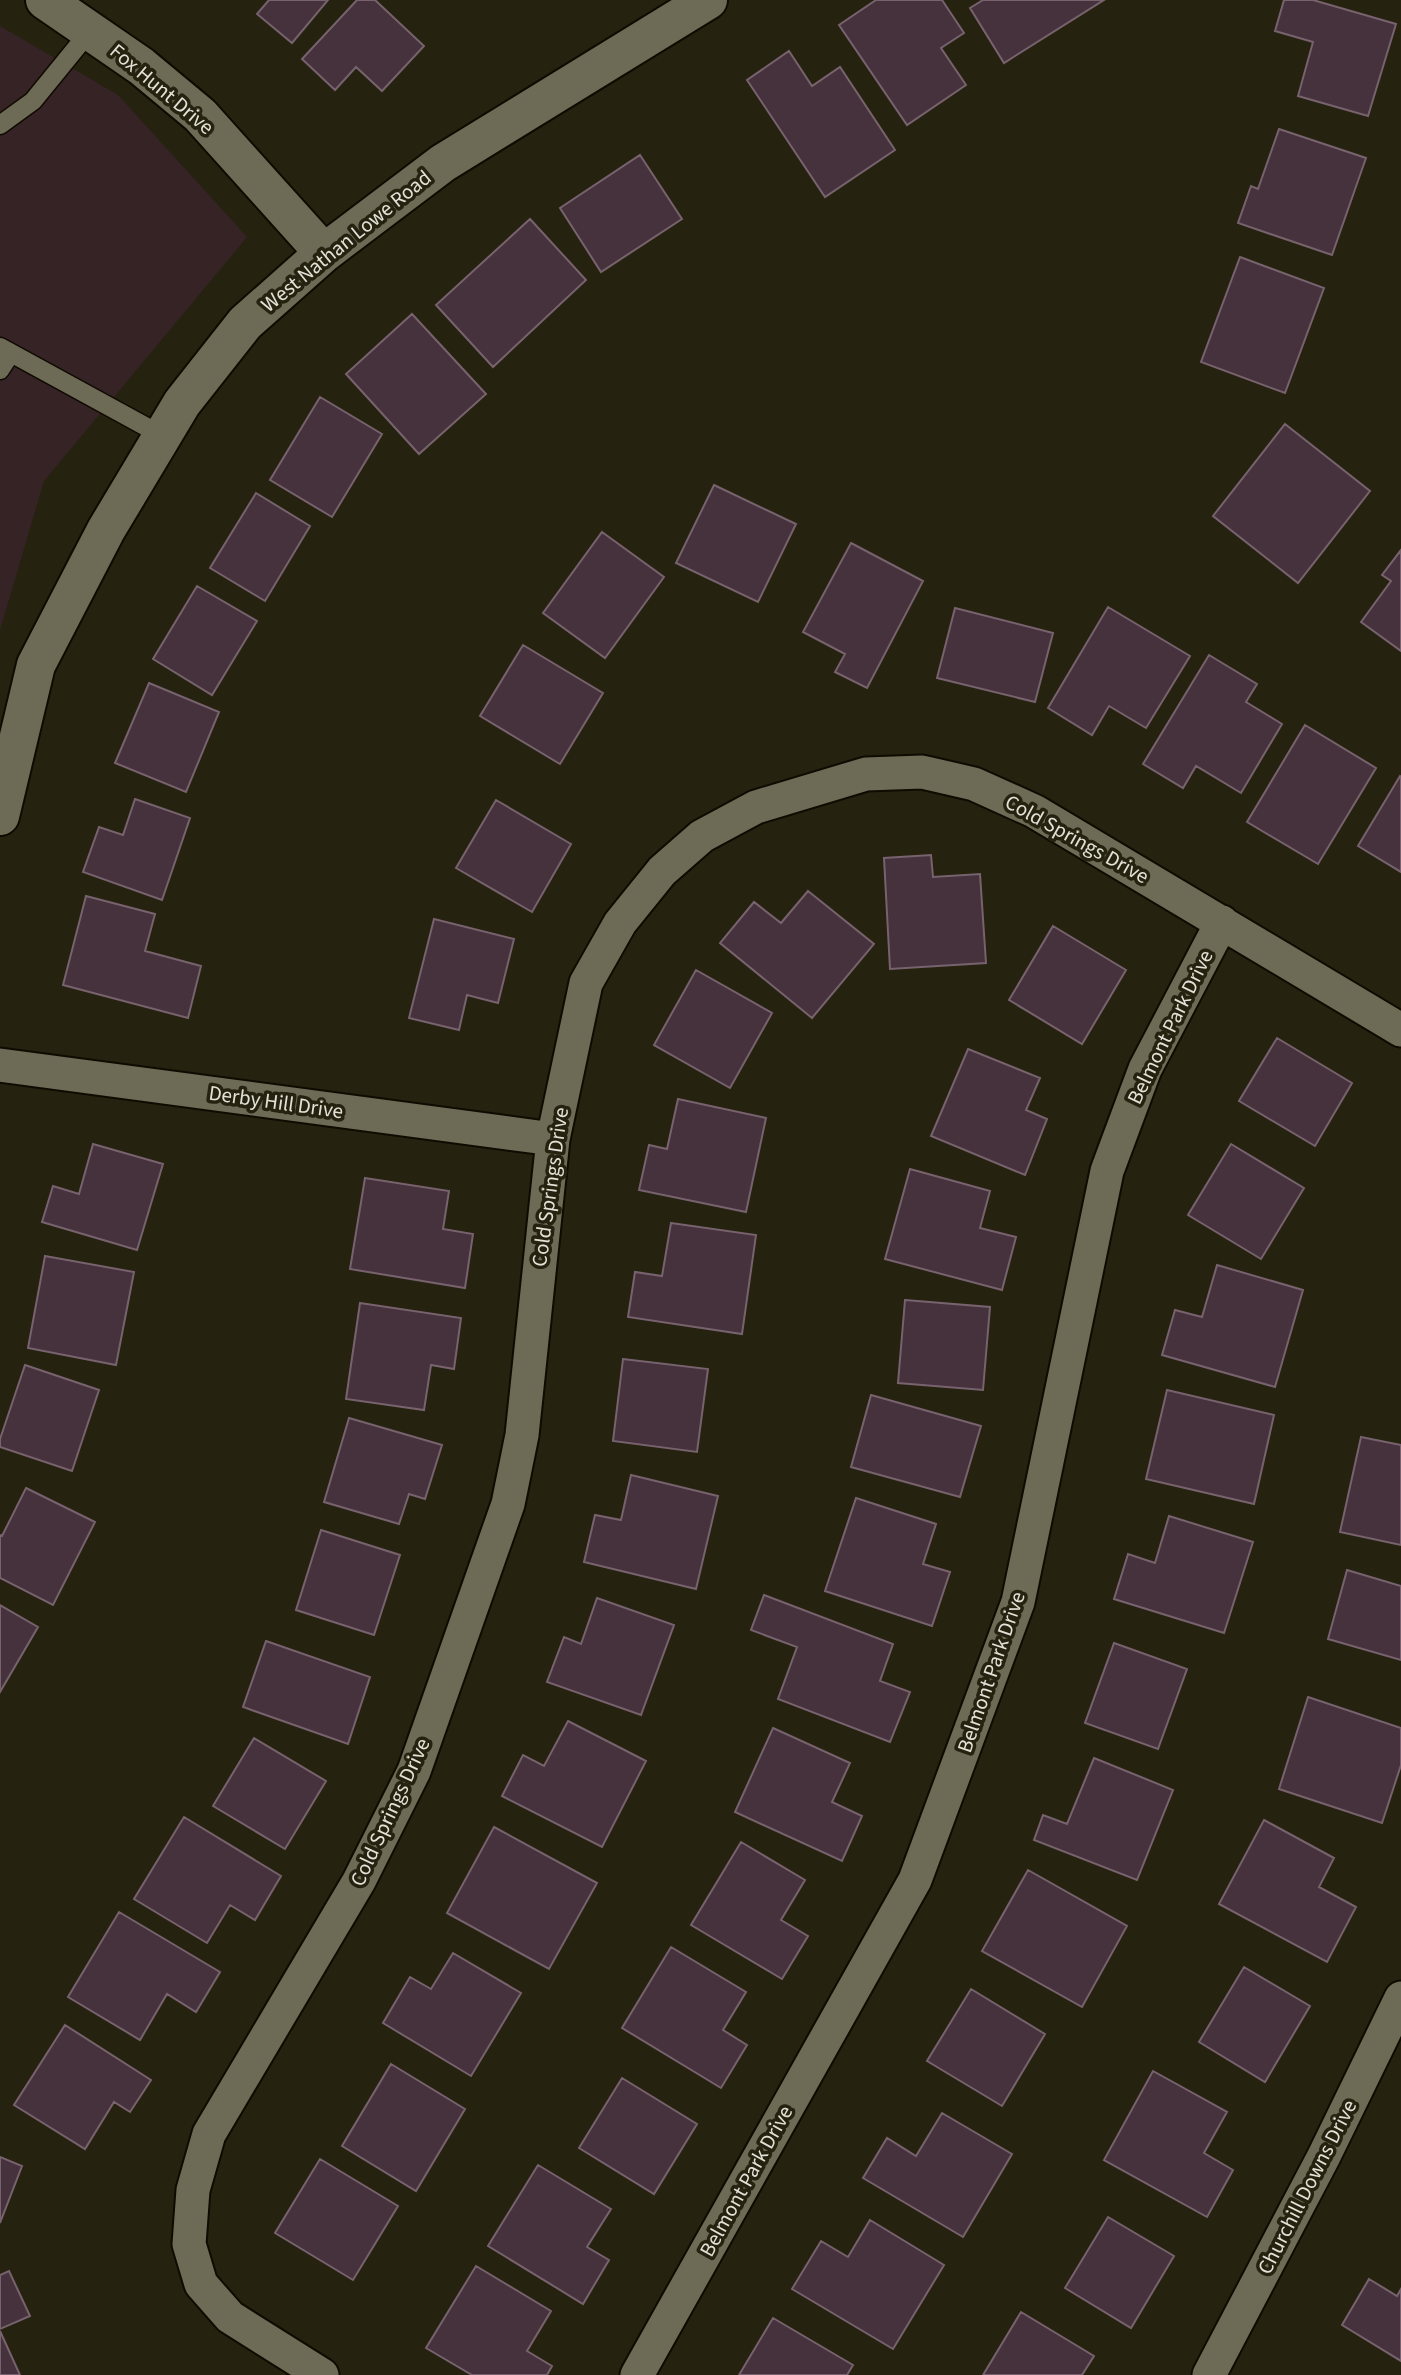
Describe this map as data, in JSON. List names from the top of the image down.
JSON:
{
  "streets": {
    "street": [
      "Fox Hunt Drive",
      "West Nathan Lowe Road",
      "Cold Springs Drive",
      "Belmont Park Drive",
      "Derby Hill Drive",
      "Churchill Downs Drive"
    ]
  },
  "crossings": [
    ["Fox Hunt Drive", "West Nathan Lowe Road"],
    ["Cold Springs Drive", "Belmont Park Drive"],
    ["Cold Springs Drive", "Derby Hill Drive"]
  ]
}
